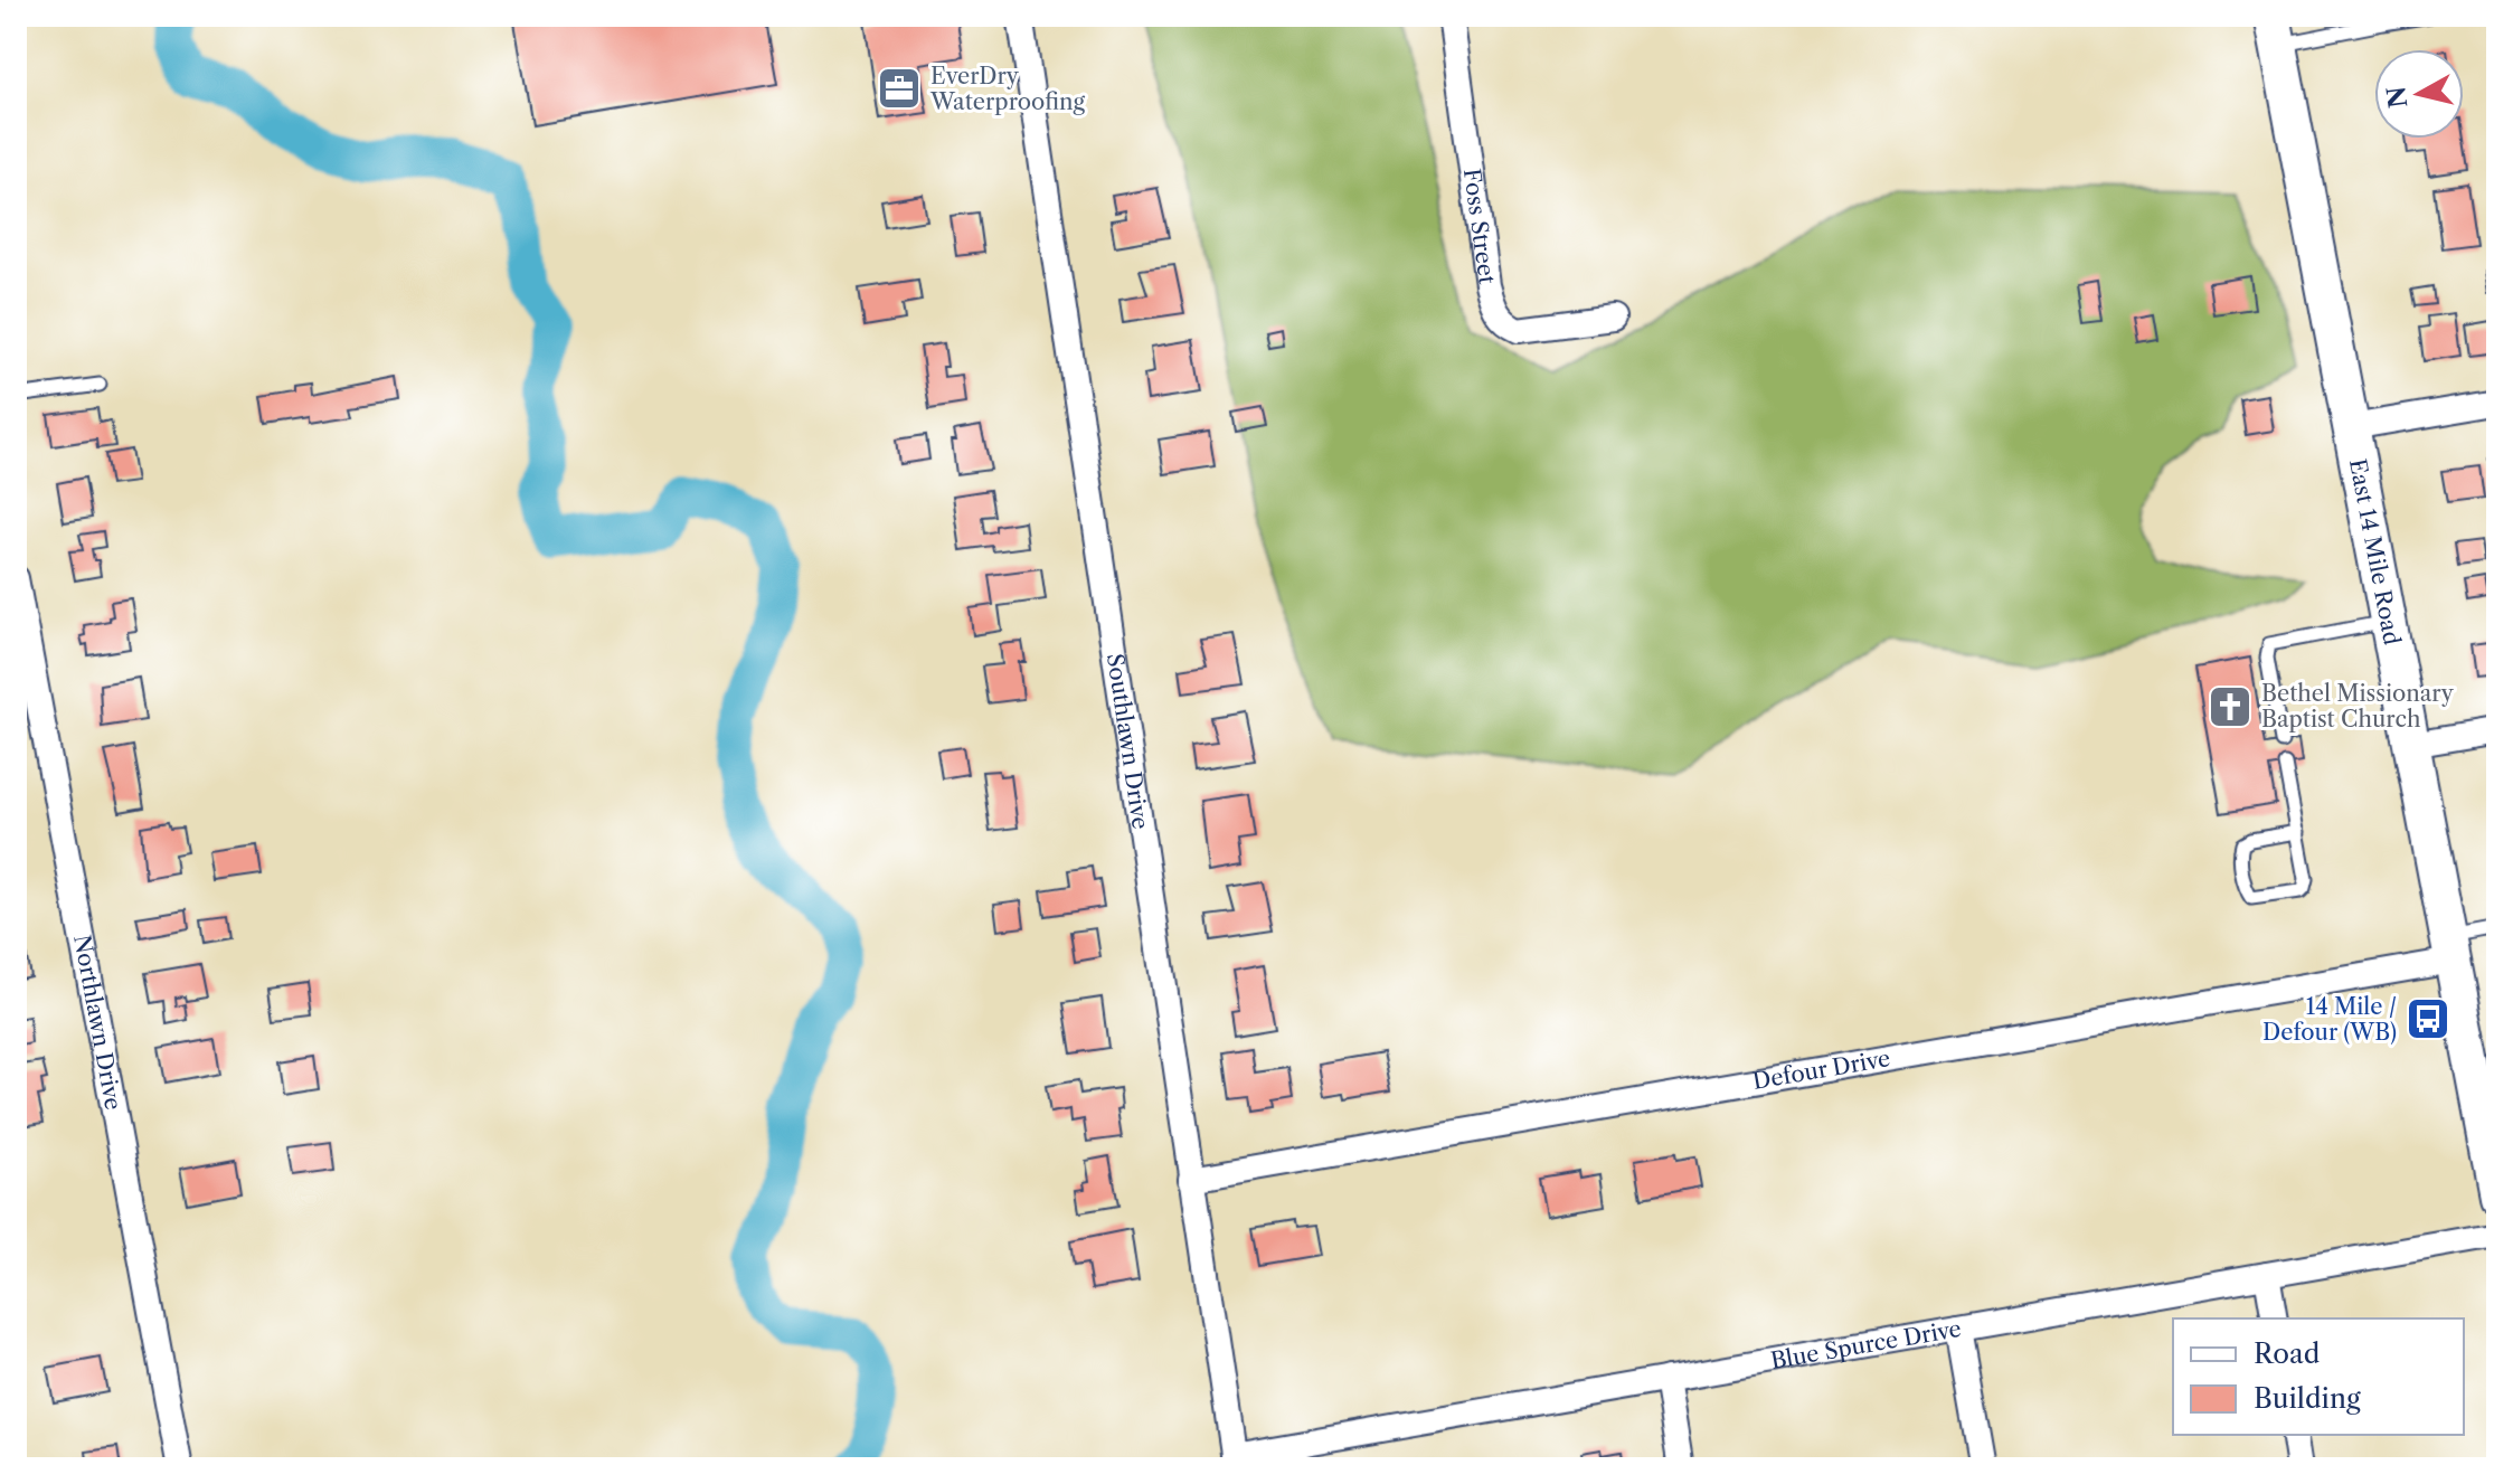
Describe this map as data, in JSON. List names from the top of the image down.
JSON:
{
  "streets": {
    "main road": ["East 14 Mile Road"],
    "street": [
      "Foss Street",
      "Southlawn Drive",
      "Northlawn Drive",
      "Defour Drive",
      "Blue Spurce Drive"
    ]
  },
  "crossings": [
    ["East 14 Mile Road", "Defour Drive"],
    ["Southlawn Drive", "Defour Drive"],
    ["Southlawn Drive", "Blue Spurce Drive"]
  ],
  "places": {
    "office": ["EverDry Waterproofing"],
    "church": ["Bethel Missionary Baptist Church"],
    "bus stop": ["14 Mile / Defour (WB)"]
  },
  "legend": ["Road", "Building"],
  "north": "left"
}
